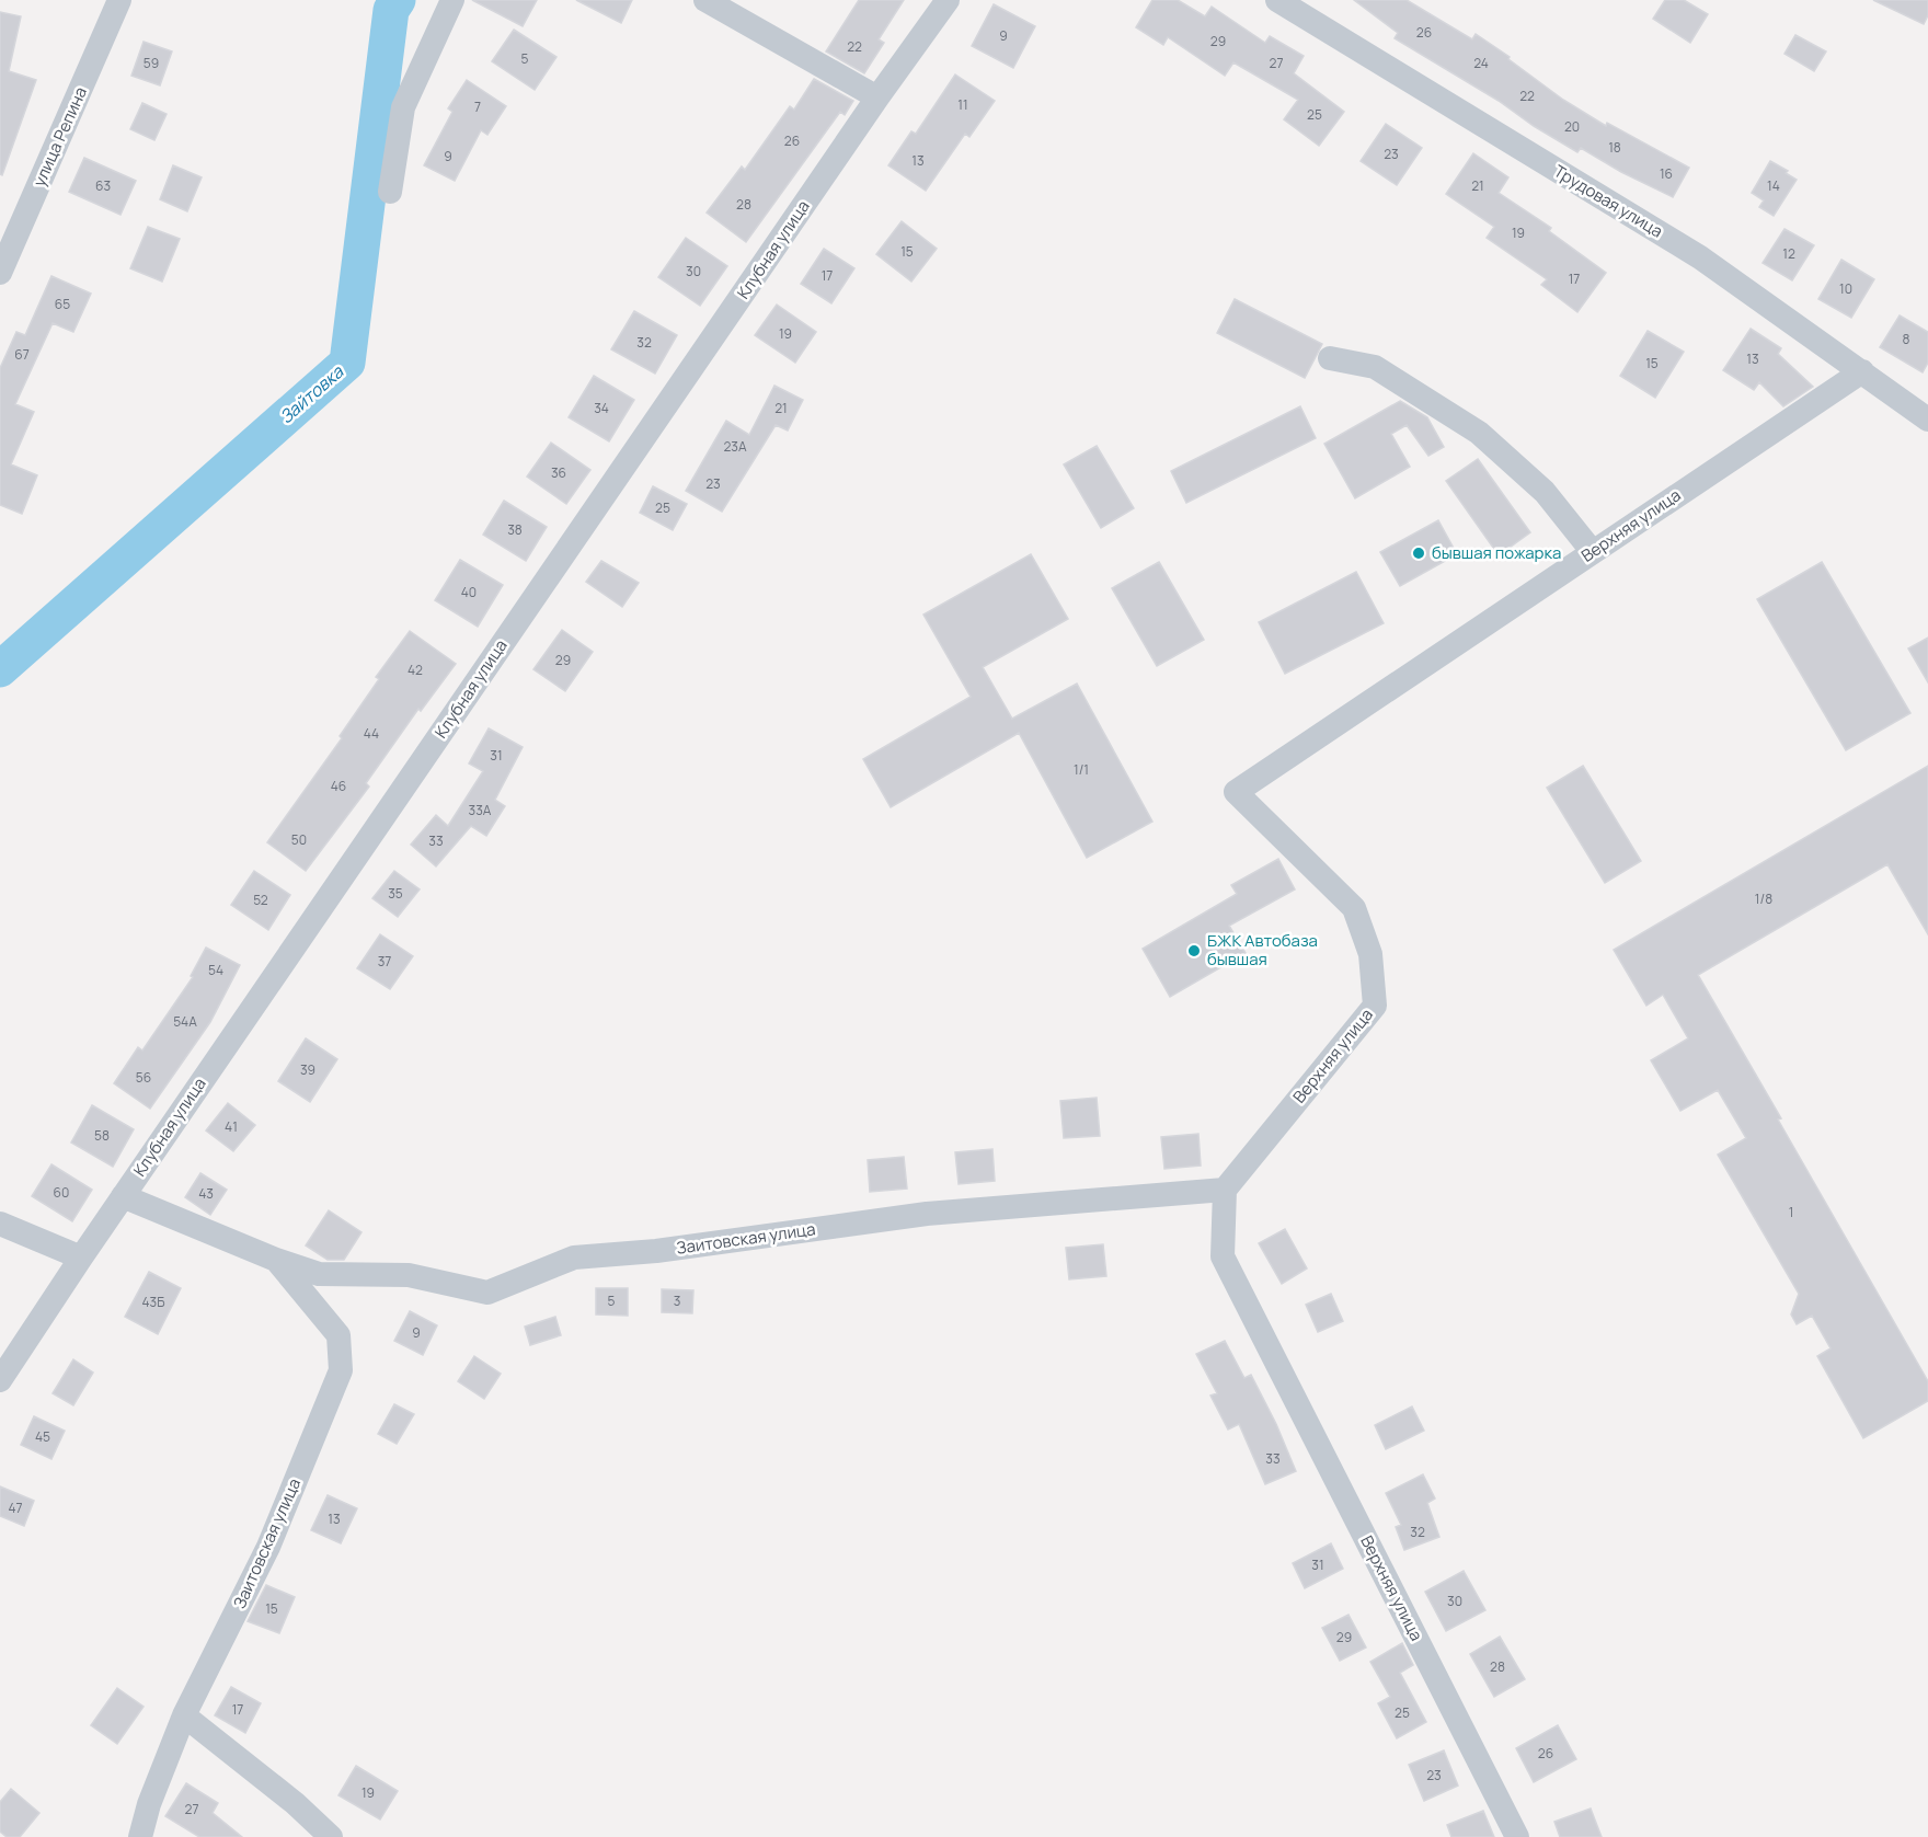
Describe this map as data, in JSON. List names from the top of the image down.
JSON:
{
  "streets": {
    "street": [
      "улица Репина",
      "Трудовая улица",
      "Клубная улица",
      "Верхняя улица",
      "Заитовская улица"
    ]
  },
  "crossings": [
    ["Трудовая улица", "Верхняя улица"],
    ["Клубная улица", "Заитовская улица"],
    ["Верхняя улица", "Заитовская улица"]
  ],
  "water": ["Зайтовка"],
  "places": ["бывшая пожарка", "БЖК Автобаза бывшая"],
  "house_numbers": [
    "26",
    "9",
    "29",
    "22",
    "5",
    "59",
    "27",
    "24",
    "22",
    "11",
    "7",
    "25",
    "20",
    "26",
    "18",
    "23",
    "9",
    "13",
    "16",
    "63",
    "21",
    "14",
    "28",
    "19",
    "15",
    "12",
    "30",
    "17",
    "17",
    "10",
    "65",
    "19",
    "8",
    "32",
    "67",
    "13",
    "15",
    "34",
    "21",
    "23А",
    "36",
    "23",
    "25",
    "38",
    "40",
    "29",
    "42",
    "44",
    "31",
    "1/1",
    "46",
    "33А",
    "50",
    "33",
    "35",
    "1/8",
    "52",
    "37",
    "54",
    "54А",
    "39",
    "56",
    "41",
    "58",
    "60",
    "43",
    "1",
    "5",
    "3",
    "43Б",
    "9",
    "45",
    "33",
    "47",
    "13",
    "32",
    "31",
    "30",
    "15",
    "29",
    "28",
    "17",
    "25",
    "26",
    "23",
    "19",
    "27"
  ]
}
